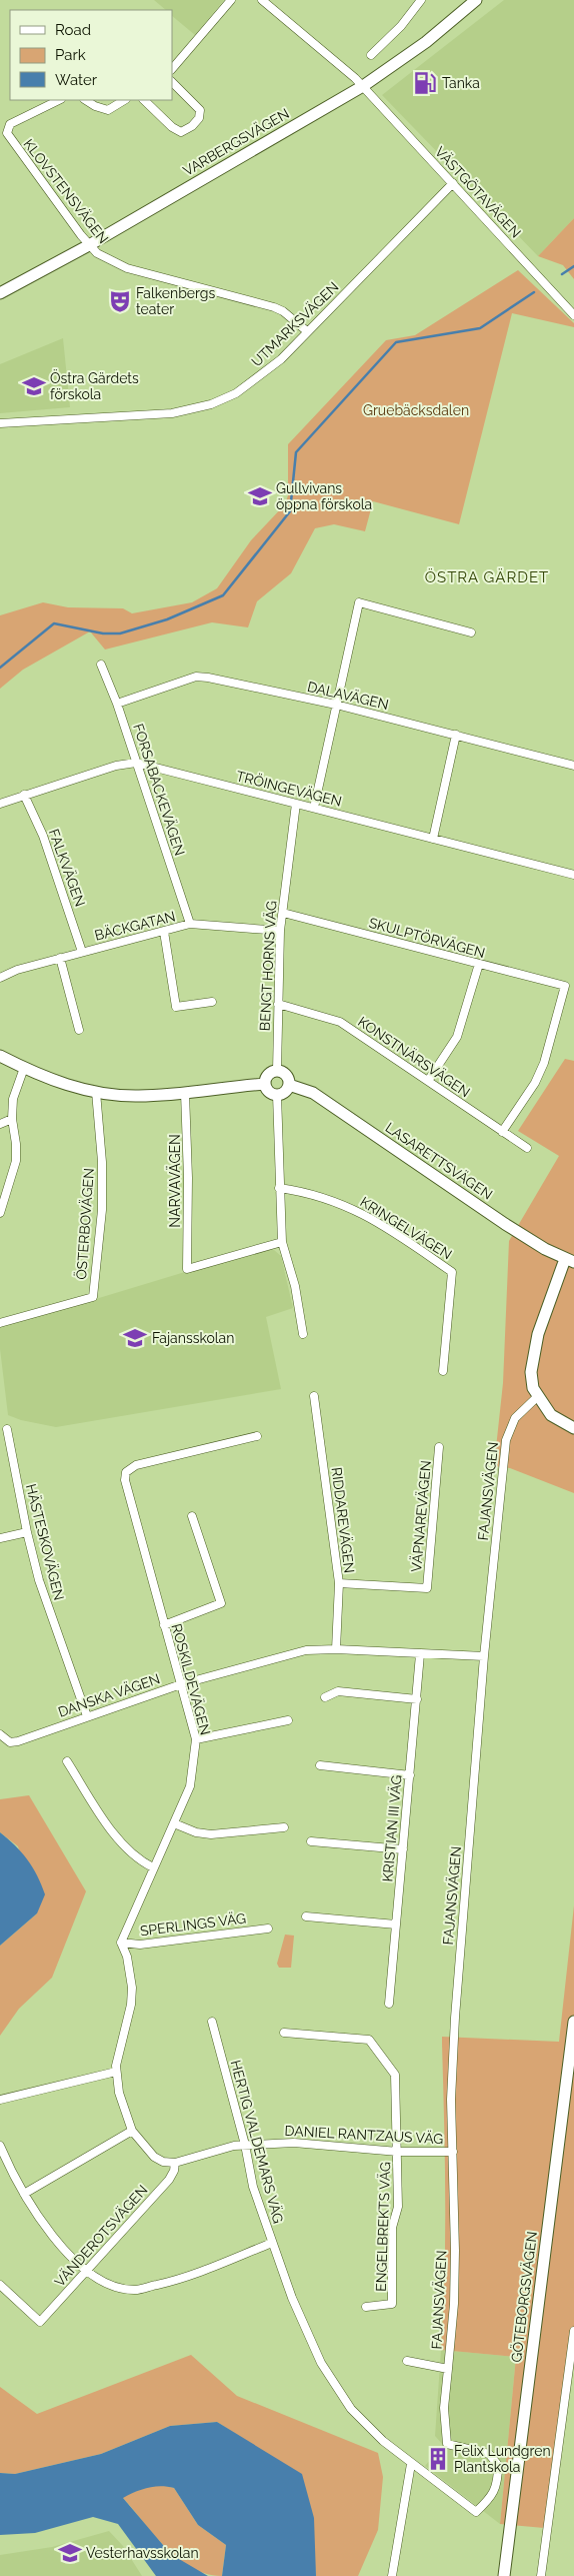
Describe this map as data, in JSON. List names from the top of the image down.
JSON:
{
  "streets": {
    "main road": ["VARBERGSVÄGEN", "LASARETTSVÄGEN", "GÖTEBORGSVÄGEN"],
    "street": [
      "KLOVSTENSVÄGEN",
      "VÄSTGÖTAVÄGEN",
      "UTMARKSVÄGEN",
      "DALAVÄGEN",
      "TRÖINGEVÄGEN",
      "FORSABACKEVÄGEN",
      "FALKVÄGEN",
      "BÄCKGATAN",
      "SKULPTÖRVÄGEN",
      "BENGT HORNS VÄG",
      "KONSTNÄRSVÄGEN",
      "NARVAVÄGEN",
      "ÖSTERBOVÄGEN",
      "KRINGELVÄGEN",
      "FAJANSVÄGEN",
      "VÄPNAREVÄGEN",
      "RIDDAREVÄGEN",
      "HÄSTESKOVÄGEN",
      "ROSKILDEVÄGEN",
      "DANSKA VÄGEN",
      "KRISTIAN III VÄG",
      "SPERLINGS VÄG",
      "DANIEL RANTZAUS VÄG",
      "HERTIG VALDEMARS VÄG",
      "ENGELBREKTS VÄG",
      "VÄNDEROTSVÄGEN"
    ]
  },
  "crossings": [
    ["VARBERGSVÄGEN", "KLOVSTENSVÄGEN"],
    ["VARBERGSVÄGEN", "VÄSTGÖTAVÄGEN"],
    ["KLOVSTENSVÄGEN", "UTMARKSVÄGEN"],
    ["VÄSTGÖTAVÄGEN", "UTMARKSVÄGEN"],
    ["DALAVÄGEN", "FORSABACKEVÄGEN"],
    ["TRÖINGEVÄGEN", "FORSABACKEVÄGEN"],
    ["TRÖINGEVÄGEN", "FALKVÄGEN"],
    ["TRÖINGEVÄGEN", "BENGT HORNS VÄG"],
    ["FORSABACKEVÄGEN", "BÄCKGATAN"],
    ["FALKVÄGEN", "BÄCKGATAN"],
    ["BÄCKGATAN", "BENGT HORNS VÄG"],
    ["SKULPTÖRVÄGEN", "BENGT HORNS VÄG"],
    ["SKULPTÖRVÄGEN", "KONSTNÄRSVÄGEN"],
    ["BENGT HORNS VÄG", "KONSTNÄRSVÄGEN"],
    ["BENGT HORNS VÄG", "LASARETTSVÄGEN"],
    ["FAJANSVÄGEN", "DANSKA VÄGEN"],
    ["FAJANSVÄGEN", "DANIEL RANTZAUS VÄG"],
    ["FAJANSVÄGEN", "HERTIG VALDEMARS VÄG"],
    ["VÄPNAREVÄGEN", "RIDDAREVÄGEN"],
    ["RIDDAREVÄGEN", "DANSKA VÄGEN"],
    ["HÄSTESKOVÄGEN", "DANSKA VÄGEN"],
    ["ROSKILDEVÄGEN", "DANSKA VÄGEN"],
    ["ROSKILDEVÄGEN", "SPERLINGS VÄG"],
    ["DANSKA VÄGEN", "KRISTIAN III VÄG"],
    ["DANIEL RANTZAUS VÄG", "HERTIG VALDEMARS VÄG"],
    ["DANIEL RANTZAUS VÄG", "ENGELBREKTS VÄG"],
    ["DANIEL RANTZAUS VÄG", "VÄNDEROTSVÄGEN"]
  ],
  "districts": ["ÖSTRA GÄRDET"],
  "parks": ["Gruebäcksdalen"],
  "places": {
    "fuel station": ["Tanka"],
    "theatre": ["Falkenbergs teater"],
    "school or university": [
      "Östra Gärdets förskola",
      "Gullvivans öppna förskola",
      "Fajansskolan",
      "Vesterhavsskolan"
    ],
    "building": ["Felix Lundgren Plantskola"]
  },
  "legend": ["Road", "Park", "Water"]
}
